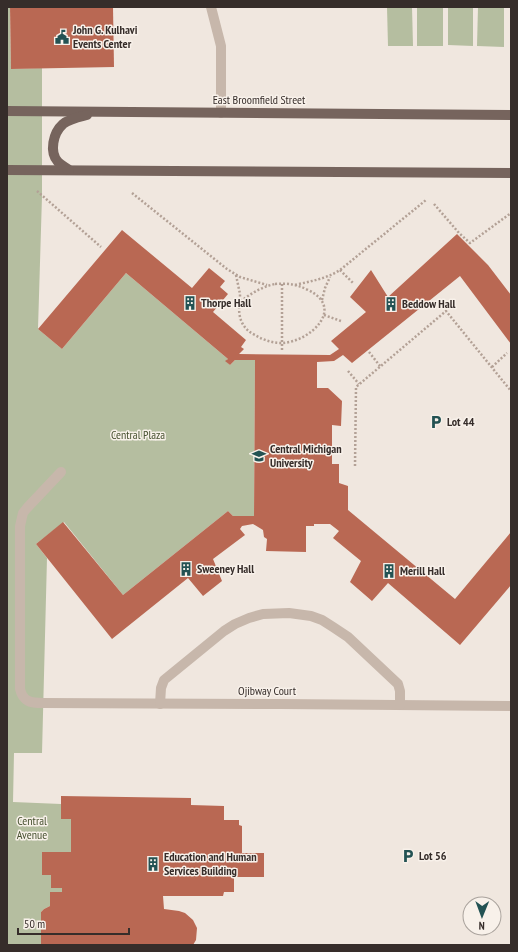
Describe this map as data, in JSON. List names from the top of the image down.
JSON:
{
  "streets": {
    "main road": ["East Broomfield Street"],
    "street": ["Ojibway Court"]
  },
  "parks": ["Central Plaza", "Central Avenue"],
  "places": {
    "public building": ["John G. Kulhavi Events Center"],
    "building": [
      "Thorpe Hall",
      "Beddow Hall",
      "Sweeney Hall",
      "Merill Hall",
      "Education and Human Services Building"
    ],
    "parking": ["Lot 44", "Lot 56"],
    "school or university": ["Central Michigan University"]
  },
  "scale_bar": "50 m",
  "north": "bottom"
}
